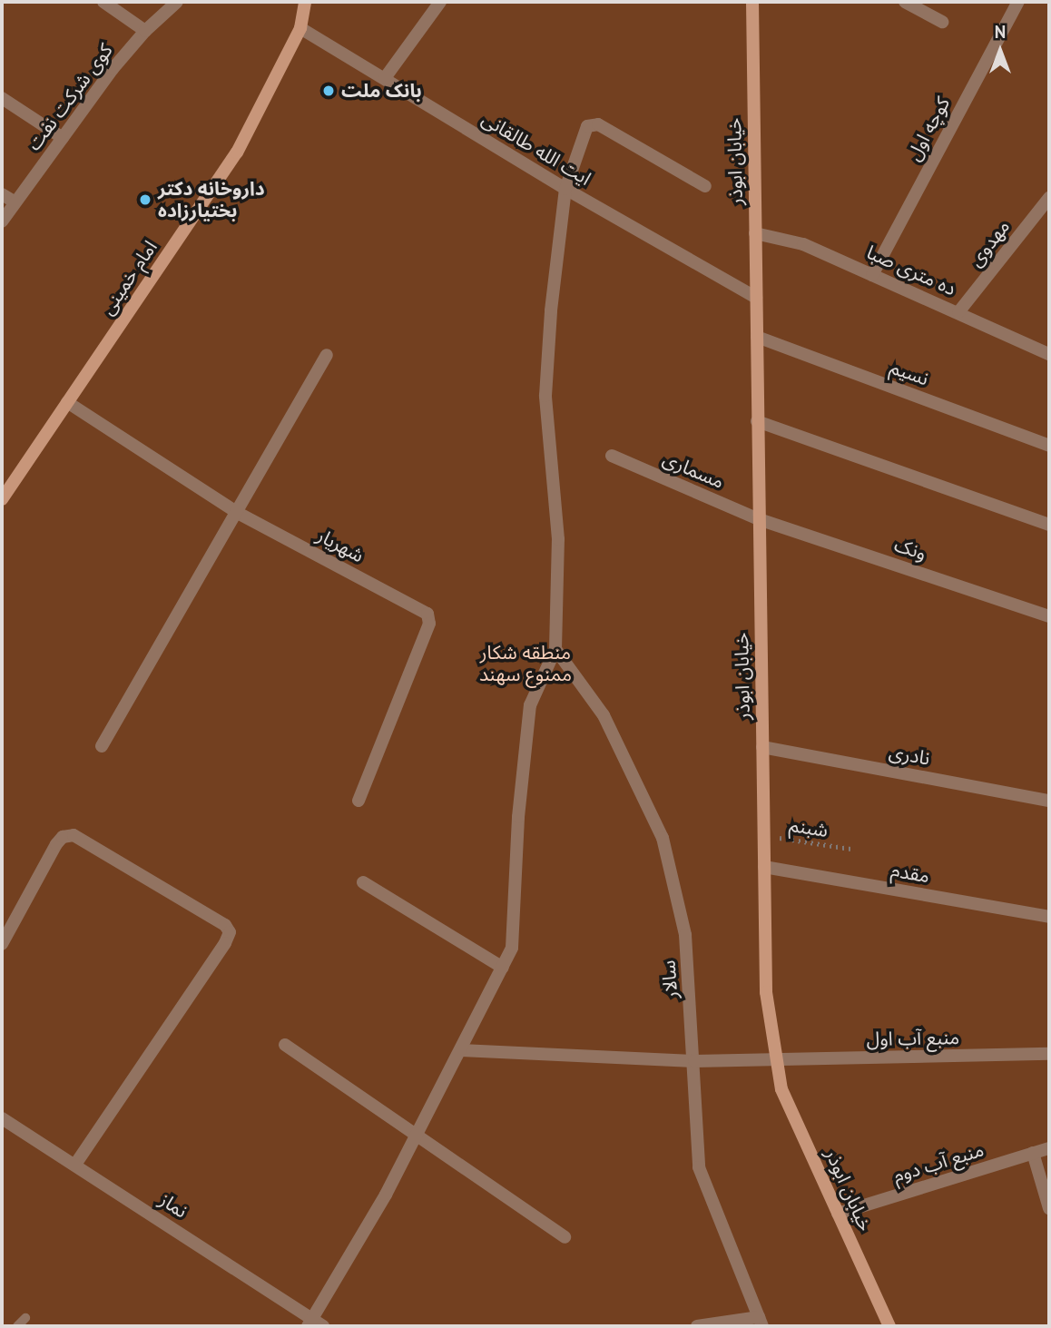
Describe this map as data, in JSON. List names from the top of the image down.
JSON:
{
  "streets": {
    "main road": ["خیابان ابوذر", "امام خمینی"],
    "street": [
      "کوی شرکت نفت",
      "کوچه اول",
      "ایت الله طالقانی",
      "مهدوی",
      "ده متری صبا",
      "نسیم",
      "مسماری",
      "شهریار",
      "ونک",
      "نادری",
      "مقدم",
      "سالار",
      "منبع آب اول",
      "منبع آب دوم",
      "نماز"
    ],
    "path": ["شبنم"]
  },
  "crossings": [
    ["کوچه اول", "ده متری صبا"],
    ["ایت الله طالقانی", "خیابان ابوذر"],
    ["ایت الله طالقانی", "امام خمینی"],
    ["خیابان ابوذر", "ده متری صبا"],
    ["خیابان ابوذر", "نسیم"],
    ["خیابان ابوذر", "مسماری"],
    ["خیابان ابوذر", "ونک"],
    ["خیابان ابوذر", "نادری"],
    ["خیابان ابوذر", "شبنم"],
    ["خیابان ابوذر", "مقدم"],
    ["خیابان ابوذر", "منبع آب اول"],
    ["خیابان ابوذر", "منبع آب دوم"],
    ["مهدوی", "ده متری صبا"],
    ["امام خمینی", "شهریار"],
    ["مسماری", "ونک"],
    ["سالار", "منبع آب اول"]
  ],
  "parks": ["منطقه شکار ممنوع سهند"],
  "places": ["بانک ملت", "داروخانه دکتر بختیارزاده"],
  "north": "top"
}
